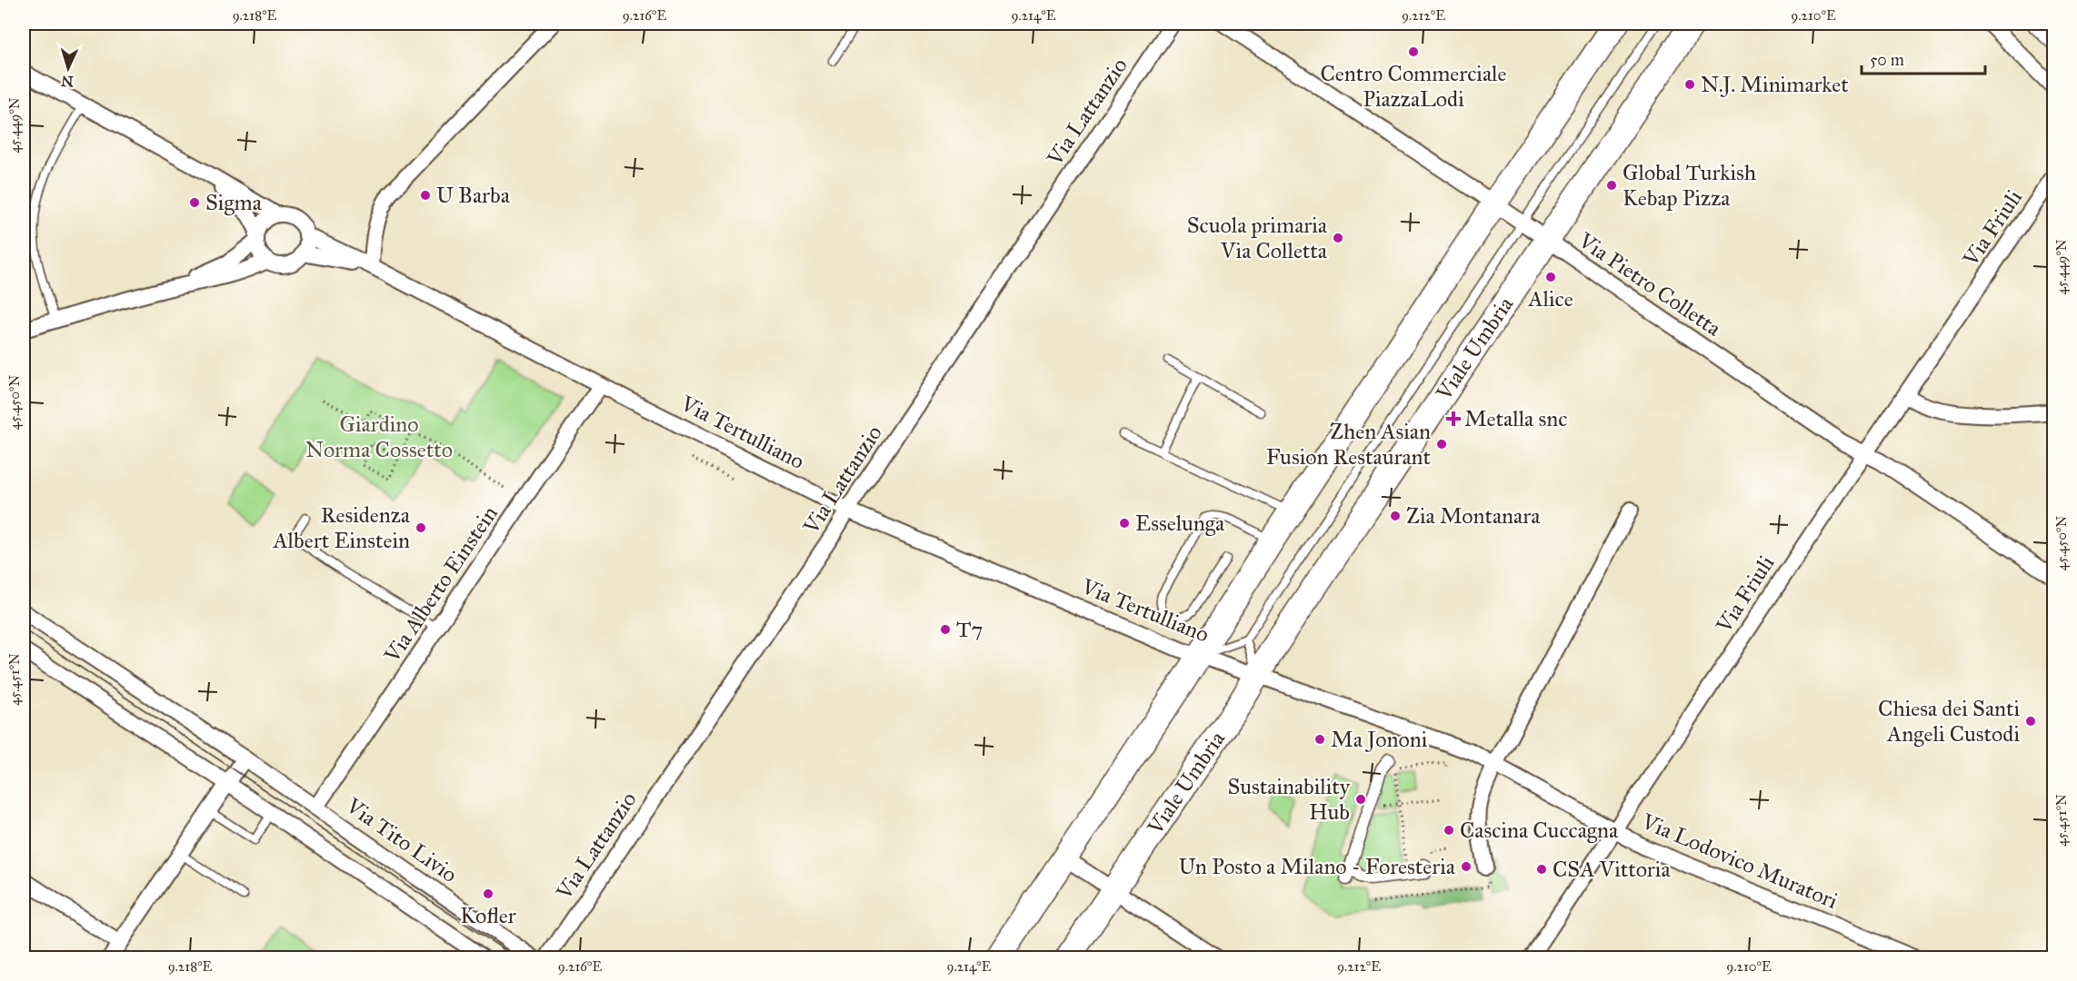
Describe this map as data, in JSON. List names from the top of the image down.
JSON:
{
  "streets": {
    "main road": ["Viale Umbria"],
    "street": [
      "Via Lattanzio",
      "Via Friuli",
      "Via Pietro Colletta",
      "Via Tertulliano",
      "Via Alberto Einstein",
      "Via Tito Livio",
      "Via Lodovico Muratori"
    ]
  },
  "crossings": [
    ["Via Lattanzio", "Via Tertulliano"],
    ["Via Friuli", "Via Pietro Colletta"],
    ["Via Friuli", "Via Lodovico Muratori"],
    ["Via Pietro Colletta", "Viale Umbria"],
    ["Viale Umbria", "Via Tertulliano"],
    ["Viale Umbria", "Via Lodovico Muratori"],
    ["Via Tertulliano", "Via Alberto Einstein"],
    ["Via Tertulliano", "Via Lodovico Muratori"],
    ["Via Alberto Einstein", "Via Tito Livio"]
  ],
  "parks": ["Giardino Norma Cossetto"],
  "places": {
    "other": [
      "Centro Commerciale PiazzaLodi",
      "N.J. Minimarket",
      "Global Turkish Kebap Pizza",
      "U Barba",
      "Sigma",
      "Scuola primaria Via Colletta",
      "Alice",
      "Zhen Asian Fusion Restaurant",
      "Zia Montanara",
      "Esselunga",
      "Residenza Albert Einstein",
      "T7",
      "Chiesa dei Santi Angeli Custodi",
      "Ma Jononi",
      "Sustainability Hub",
      "Cascina Cuccagna",
      "Un Posto a Milano - Foresteria",
      "CSA Vittoria",
      "Kofler"
    ],
    "health": ["Metalla snc"]
  },
  "scale_bar": "50 m",
  "north": "bottom",
  "coordinates": [
    "9.218°E",
    "9.216°E",
    "9.214°E",
    "9.212°E",
    "9.210°E",
    "45.449°N",
    "45.450°N",
    "45.451°N"
  ]
}
